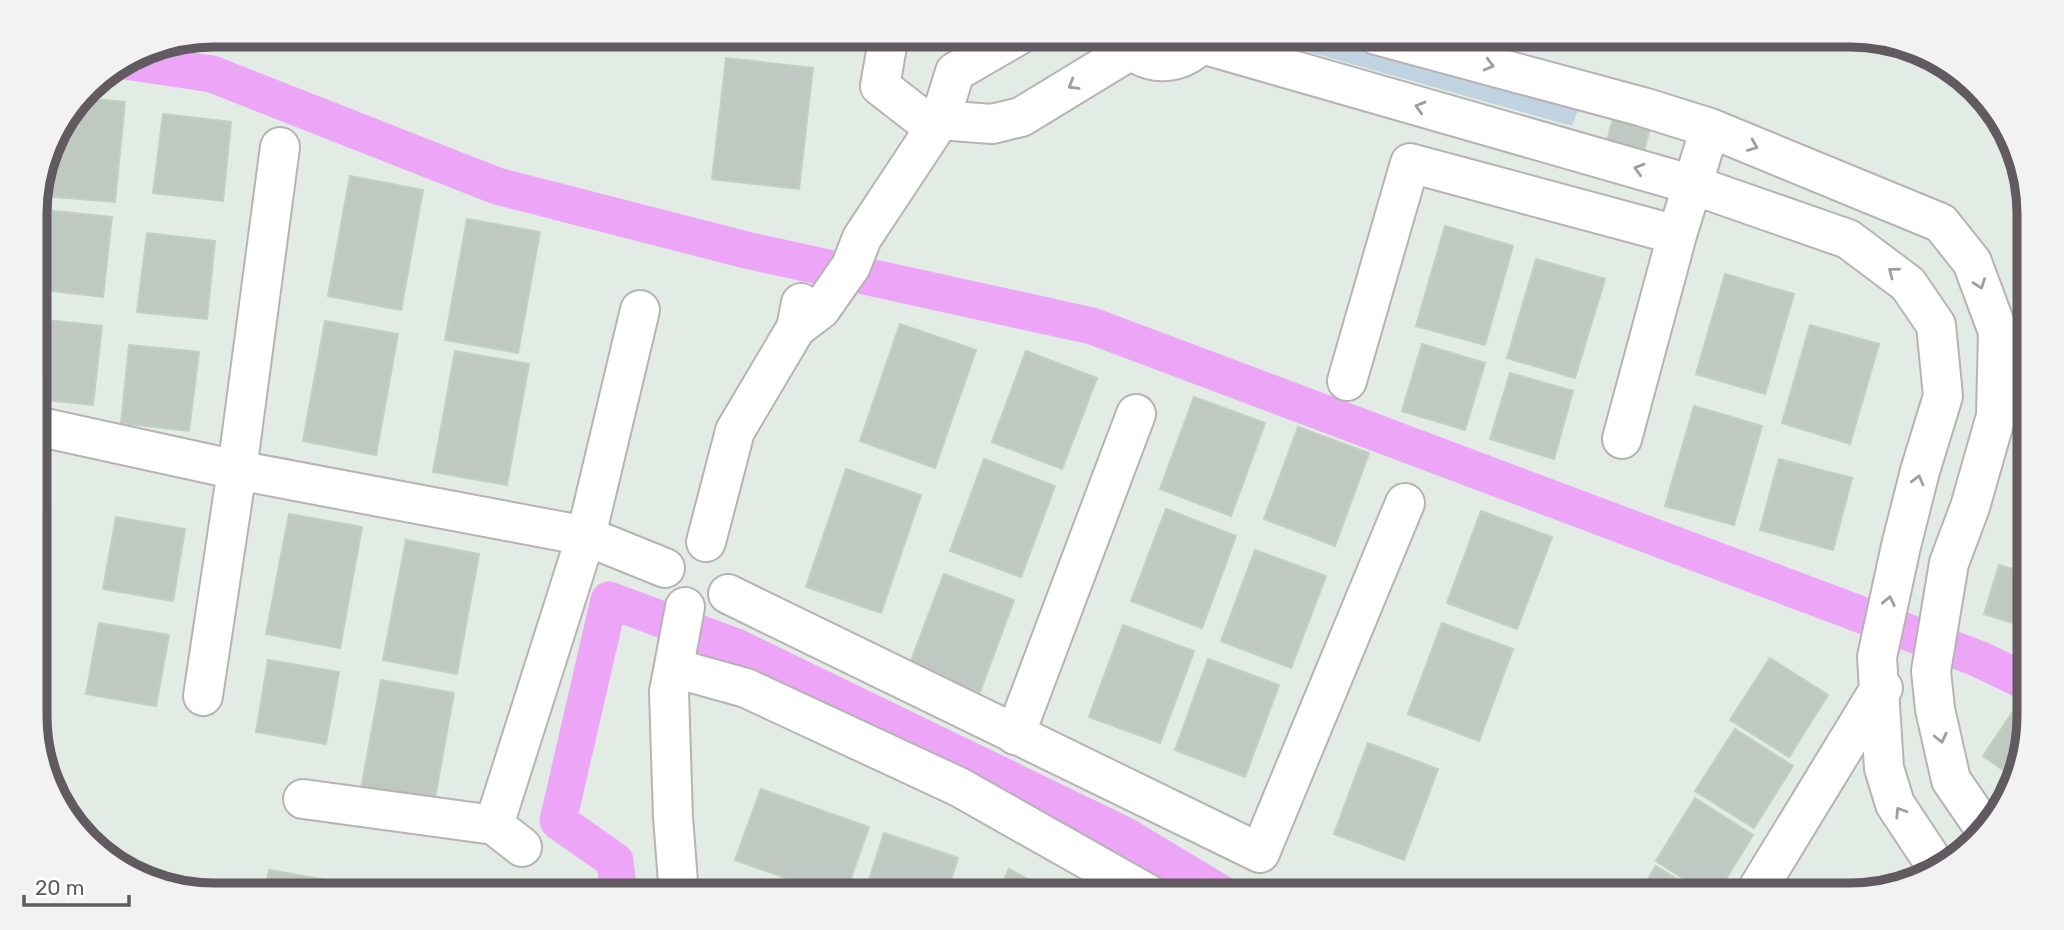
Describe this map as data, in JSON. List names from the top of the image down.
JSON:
{
  "scale_bar": "20 m"
}
